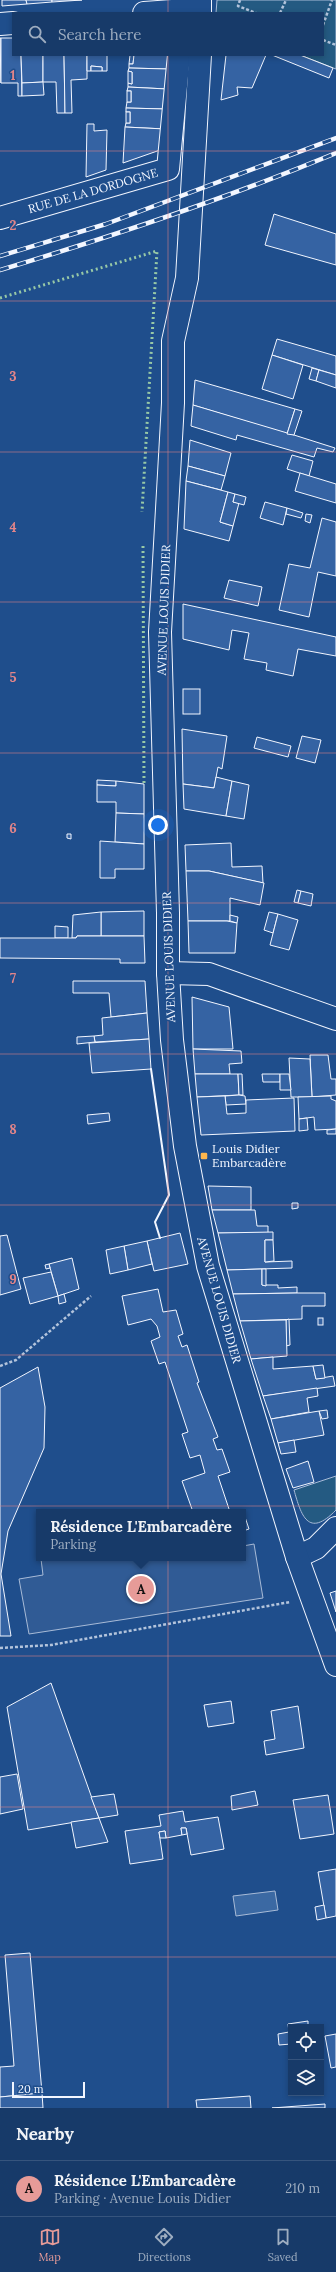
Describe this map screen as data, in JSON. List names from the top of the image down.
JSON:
{
  "streets": {
    "main road": ["RUE DE LA DORDOGNE", "AVENUE LOUIS DIDIER"]
  },
  "places": {
    "transit": ["Louis Didier Embarcadère"]
  },
  "scale_bar": "20 m",
  "page": {
    "search": "Search here",
    "popup": ["Résidence L'Embarcadère", "Parking"],
    "pins": "A",
    "scale": "20 m",
    "heading": "Nearby",
    "list": [
      {
        "mark": "A",
        "name": "Résidence L'Embarcadère",
        "note": "Parking · Avenue Louis Didier",
        "value": "210 m"
      }
    ],
    "nav": ["Map", "Directions", "Saved"]
  },
  "grid": {
    "rows": [
      "1",
      "2",
      "3",
      "4",
      "5",
      "6",
      "7",
      "8",
      "9"
    ]
  }
}
